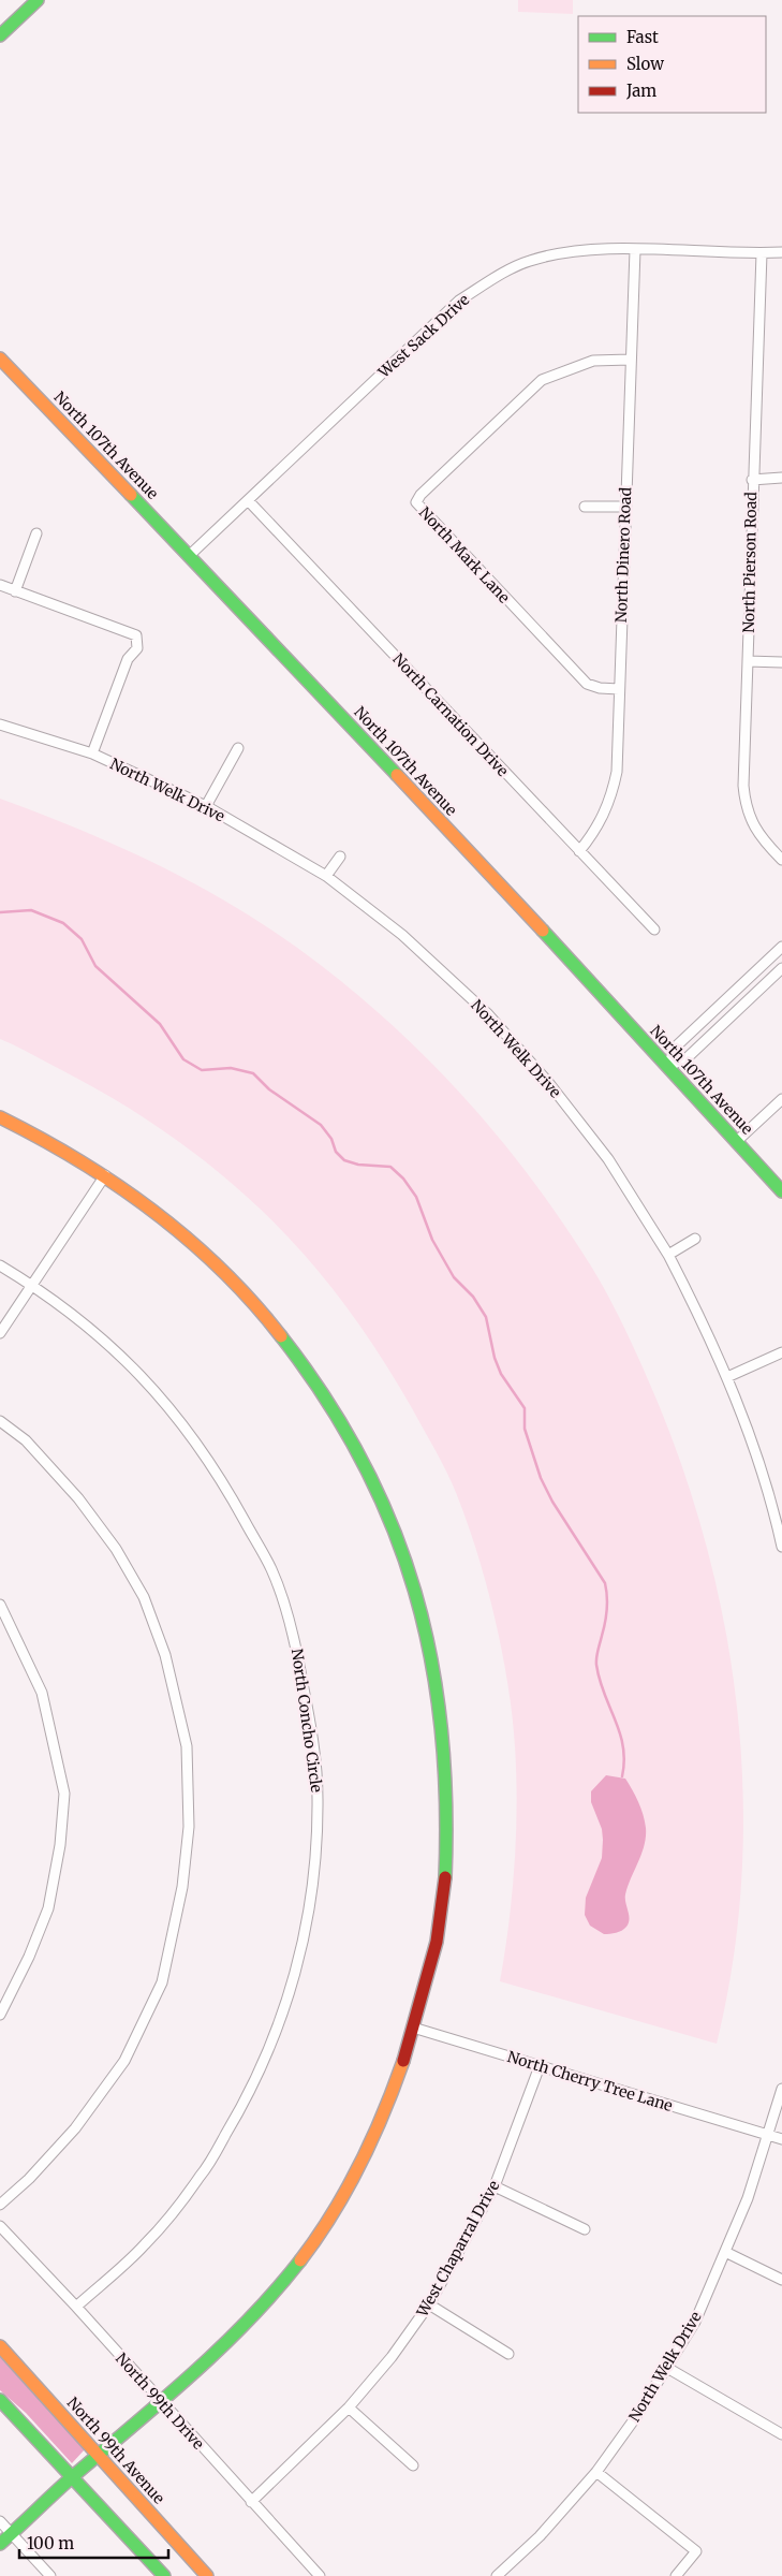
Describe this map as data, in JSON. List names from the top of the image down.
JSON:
{
  "streets": {
    "street": [
      "West Sack Drive",
      "North 107th Avenue",
      "North Mark Lane",
      "North Dinero Road",
      "North Pierson Road",
      "North Carnation Drive",
      "North Welk Drive",
      "North Concho Circle",
      "North Cherry Tree Lane",
      "West Chaparral Drive",
      "North 99th Drive",
      "North 99th Avenue"
    ]
  },
  "crossings": [
    ["West Sack Drive", "North 107th Avenue"],
    ["West Sack Drive", "North Dinero Road"],
    ["West Sack Drive", "North Pierson Road"],
    ["West Sack Drive", "North Carnation Drive"],
    ["North Mark Lane", "North Dinero Road"],
    ["North Dinero Road", "North Carnation Drive"],
    ["North Welk Drive", "North Cherry Tree Lane"],
    ["North Concho Circle", "North 99th Drive"],
    ["North Cherry Tree Lane", "West Chaparral Drive"],
    ["West Chaparral Drive", "North 99th Drive"]
  ],
  "legend": ["Fast", "Slow", "Jam"],
  "scale_bar": "100 m"
}
